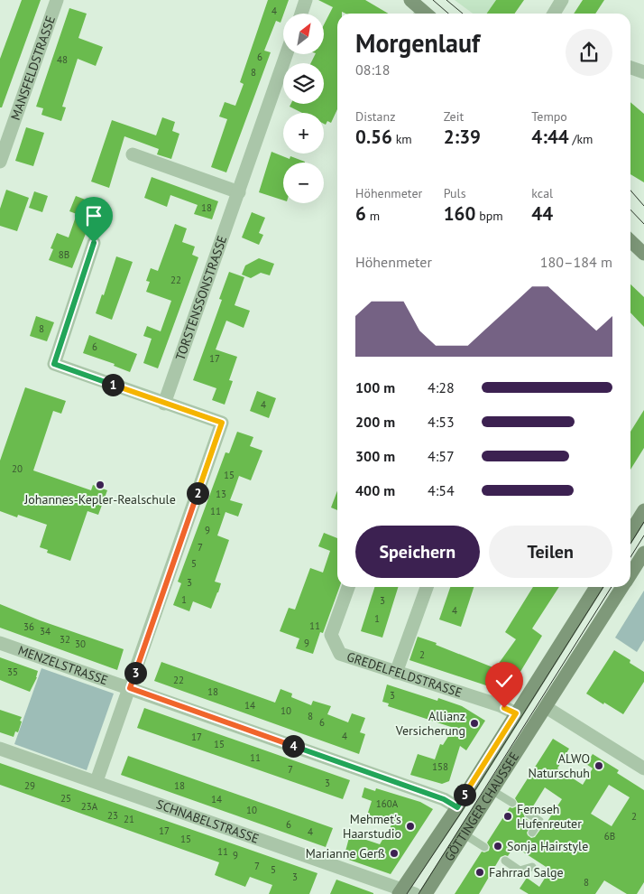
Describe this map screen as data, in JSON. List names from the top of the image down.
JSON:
{
  "streets": {
    "street": [
      "MANSFELDSTRASSE",
      "TORSTENSSONSTRASSE",
      "MENZELSTRASSE",
      "GREDELFELDSTRASSE",
      "GÖTTINGER CHAUSSEE",
      "SCHNABELSTRASSE"
    ]
  },
  "crossings": [
    ["MENZELSTRASSE", "GÖTTINGER CHAUSSEE"],
    ["GREDELFELDSTRASSE", "GÖTTINGER CHAUSSEE"],
    ["GÖTTINGER CHAUSSEE", "SCHNABELSTRASSE"]
  ],
  "places": [
    "Johannes-Kepler-Realschule",
    "Allianz Versicherung",
    "ALWO Naturschuh",
    "Fernseh Hufenreuter",
    "Mehmet's Haarstudio",
    "Sonja Hairstyle",
    "Marianne Gerß",
    "Fahrrad Salge"
  ],
  "house_numbers": [
    "4",
    "6",
    "48",
    "8",
    "18",
    "8B",
    "22",
    "8",
    "6",
    "17",
    "4",
    "20",
    "15",
    "13",
    "11",
    "9",
    "7",
    "5",
    "3",
    "1",
    "3",
    "4",
    "1",
    "11",
    "36",
    "34",
    "32",
    "9",
    "30",
    "2",
    "35",
    "22",
    "18",
    "3",
    "14",
    "10",
    "8",
    "6",
    "4",
    "17",
    "15",
    "11",
    "158",
    "7",
    "3",
    "29",
    "18",
    "25",
    "14",
    "160A",
    "23A",
    "10",
    "23",
    "2",
    "21",
    "6",
    "17",
    "4",
    "6B",
    "15",
    "11",
    "9",
    "7",
    "5",
    "3",
    "8"
  ],
  "north": "top right",
  "page": {
    "map_buttons": ["+", "−"],
    "heading": ["Morgenlauf", "08:18"],
    "stats": [
      ["Distanz", "0.56 km"],
      ["Zeit", "2:39"],
      ["Tempo", "4:44 /km"],
      ["Höhenmeter", "6 m"],
      ["Puls", "160 bpm"],
      ["kcal", "44"]
    ],
    "chart": ["Höhenmeter", "180–184 m"],
    "list": [
      {
        "name": "100 m",
        "note": "4:28"
      },
      {
        "name": "200 m",
        "note": "4:53"
      },
      {
        "name": "300 m",
        "note": "4:57"
      },
      {
        "name": "400 m",
        "note": "4:54"
      }
    ],
    "pins": [
      "1",
      "2",
      "3",
      "4",
      "5"
    ],
    "buttons": ["Speichern", "Teilen"]
  }
}
